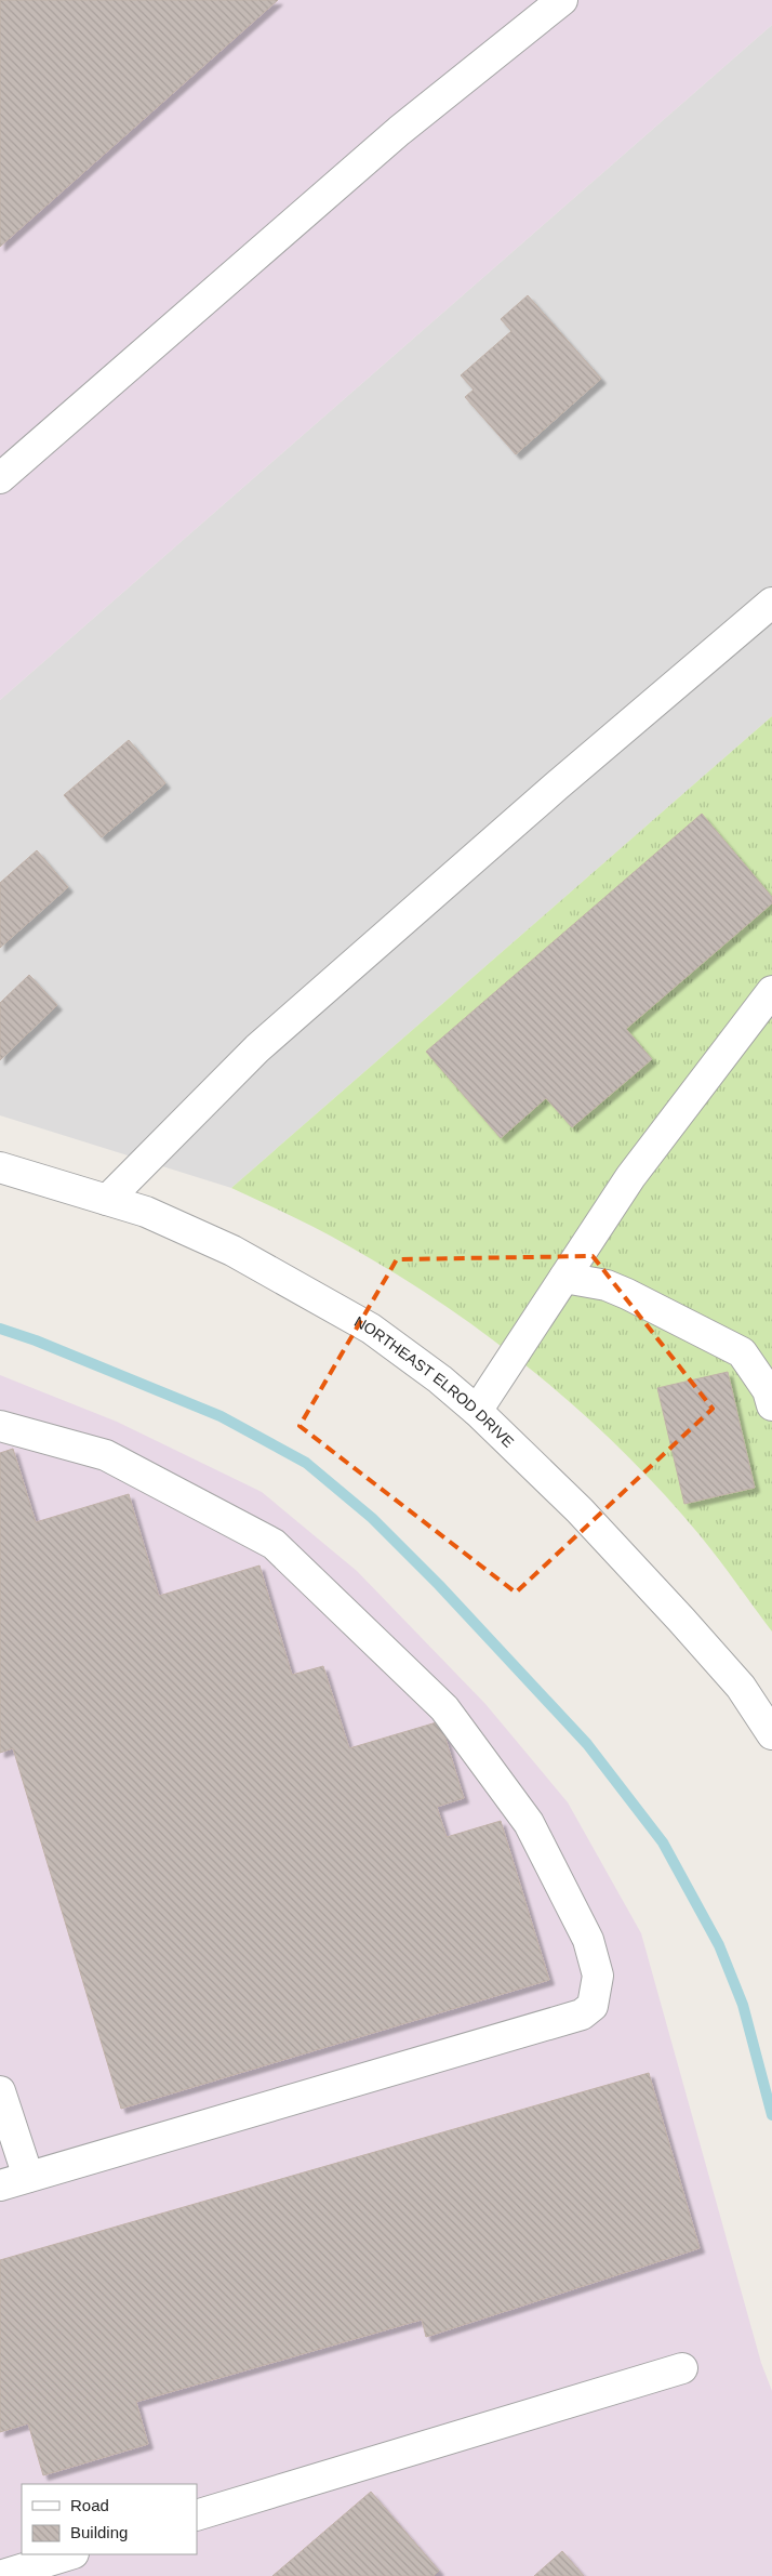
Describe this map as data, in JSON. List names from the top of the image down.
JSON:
{
  "streets": {
    "street": ["NORTHEAST ELROD DRIVE"]
  },
  "legend": ["Road", "Building"]
}
